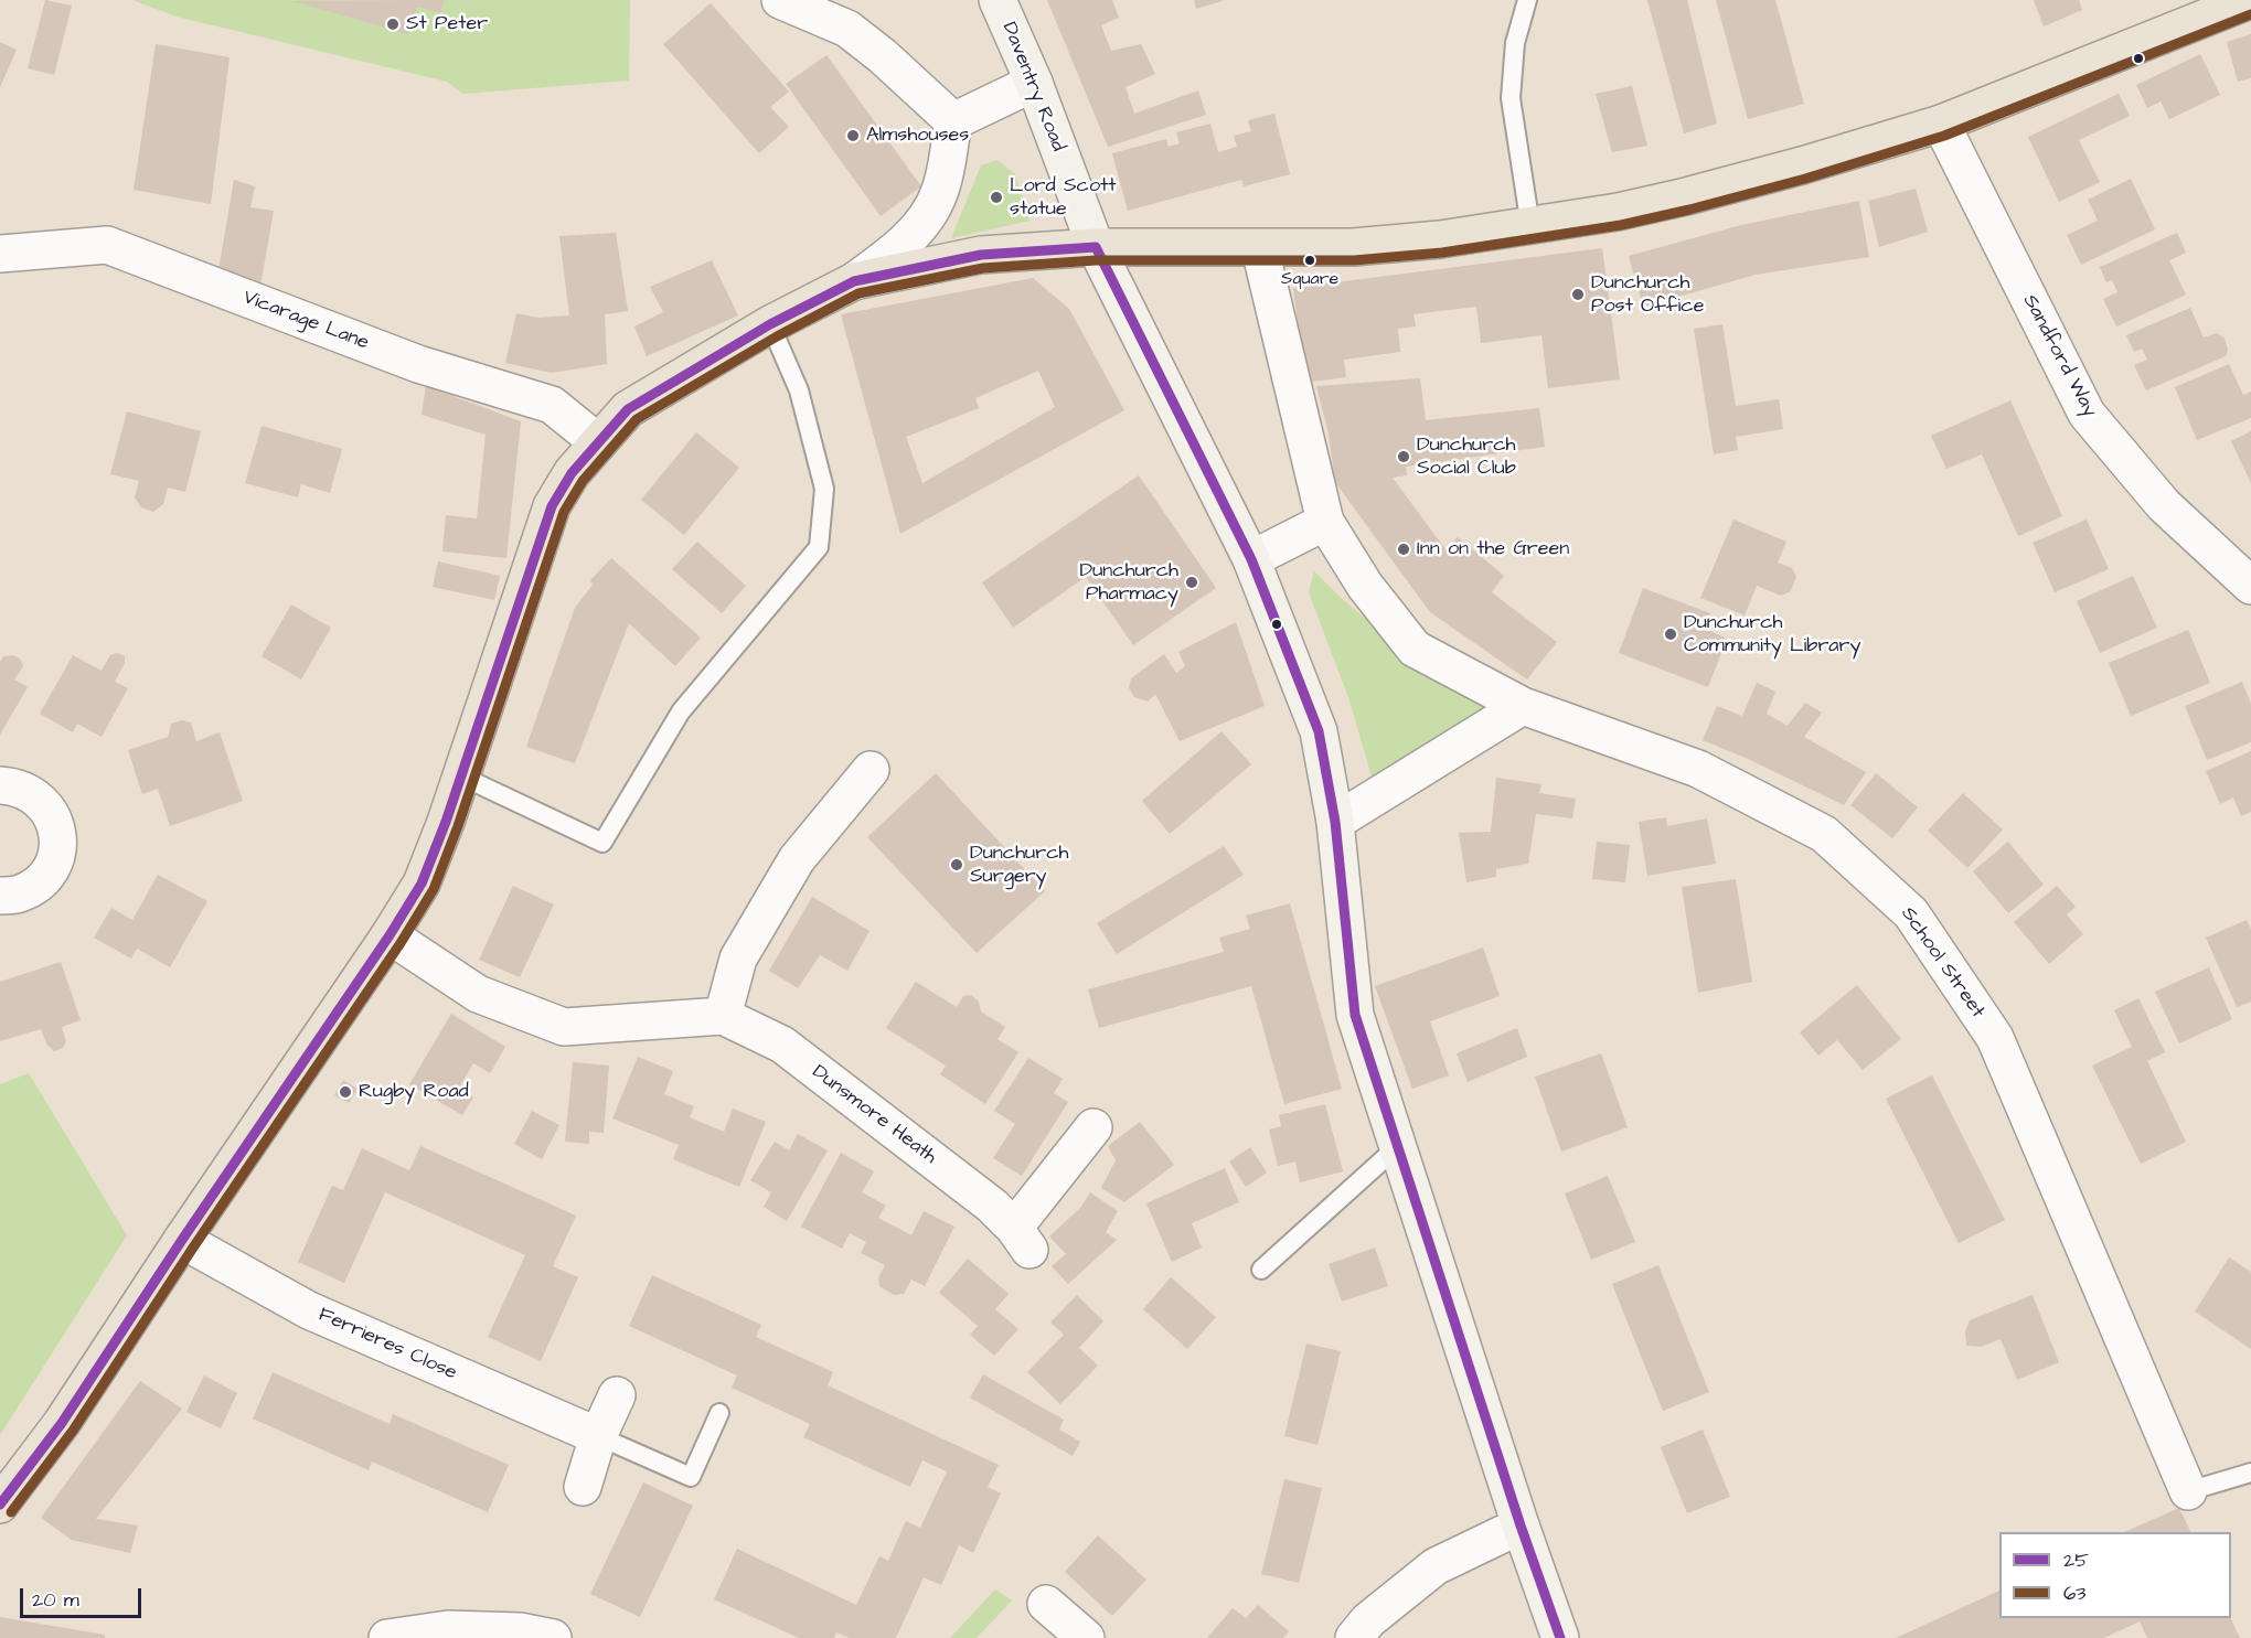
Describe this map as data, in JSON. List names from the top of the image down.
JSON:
{
  "streets": {
    "main road": ["Daventry Road"],
    "street": [
      "Vicarage Lane",
      "Sandford Way",
      "School Street",
      "Dunsmore Heath",
      "Ferrieres Close"
    ]
  },
  "places": [
    "St Peter",
    "Almshouses",
    "Lord Scott statue",
    "Square",
    "Dunchurch Post Office",
    "Dunchurch Social Club",
    "Inn on the Green",
    "Dunchurch Pharmacy",
    "Dunchurch Community Library",
    "Dunchurch Surgery",
    "Rugby Road"
  ],
  "lines": ["transit line 63", "transit line 25"],
  "legend": ["25", "63"],
  "scale_bar": "20 m"
}
